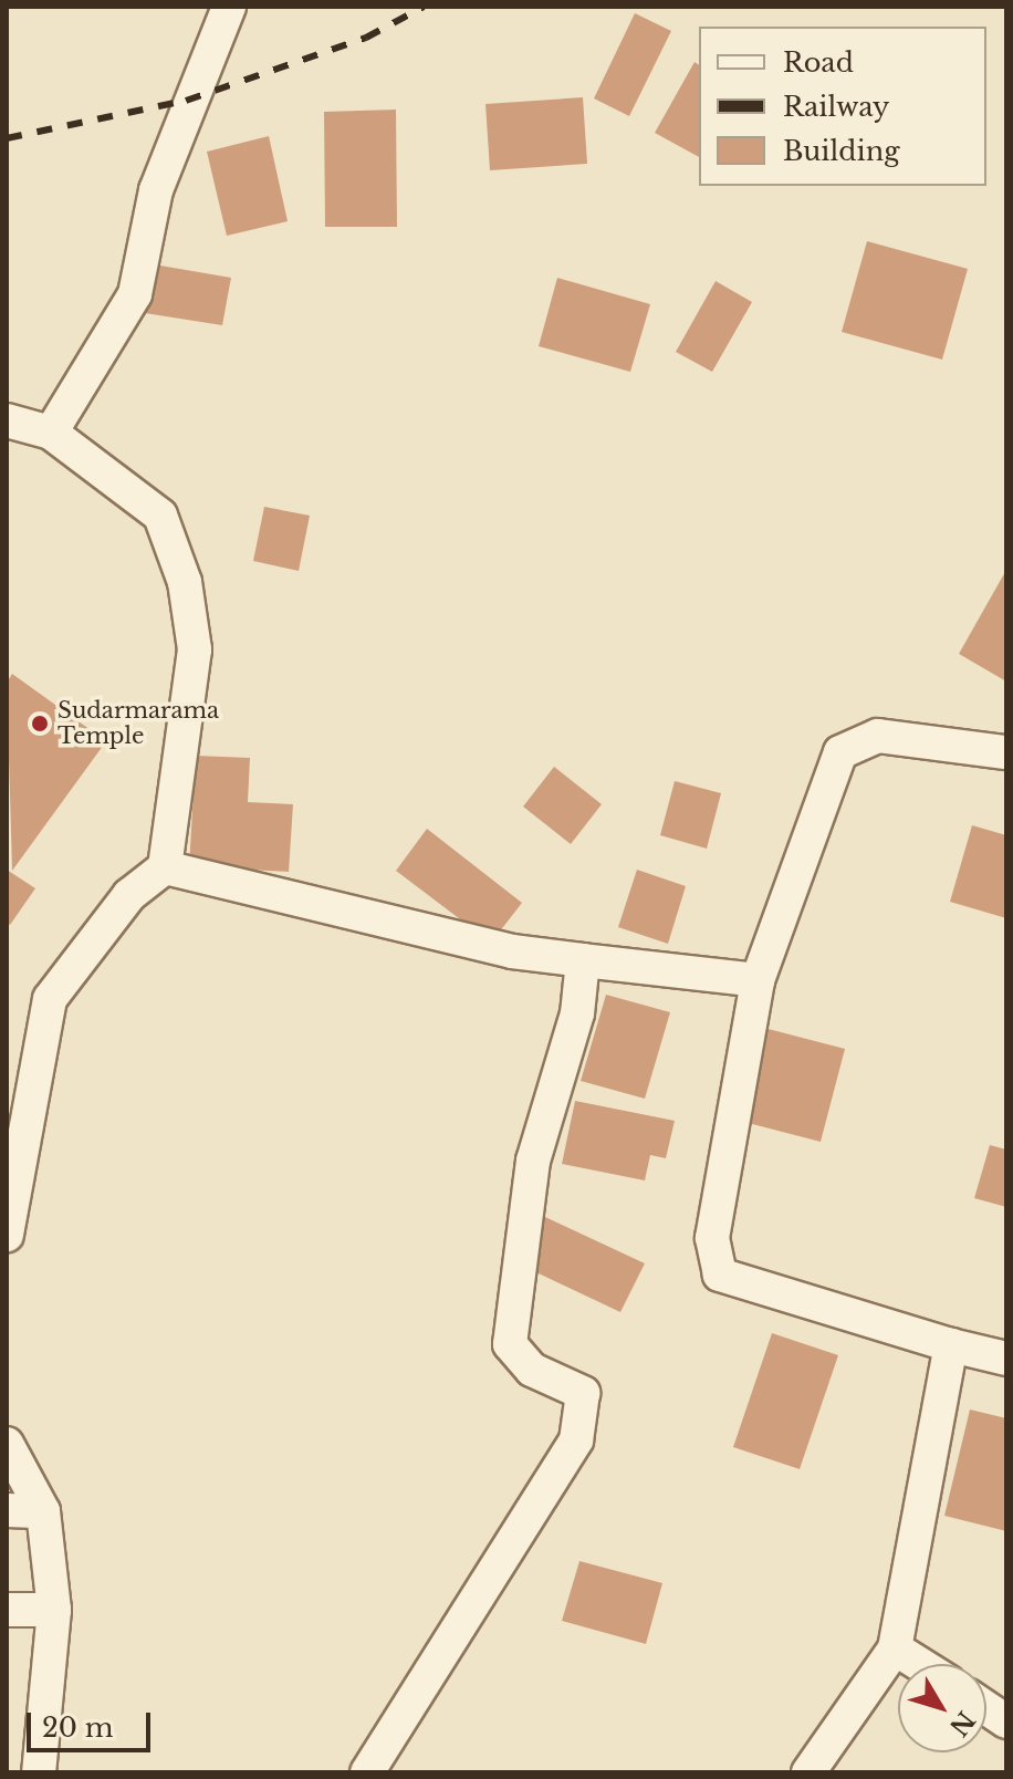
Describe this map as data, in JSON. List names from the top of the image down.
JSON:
{
  "places": ["Sudarmarama Temple"],
  "legend": ["Road", "Railway", "Building"],
  "scale_bar": "20 m",
  "north": "bottom right"
}
